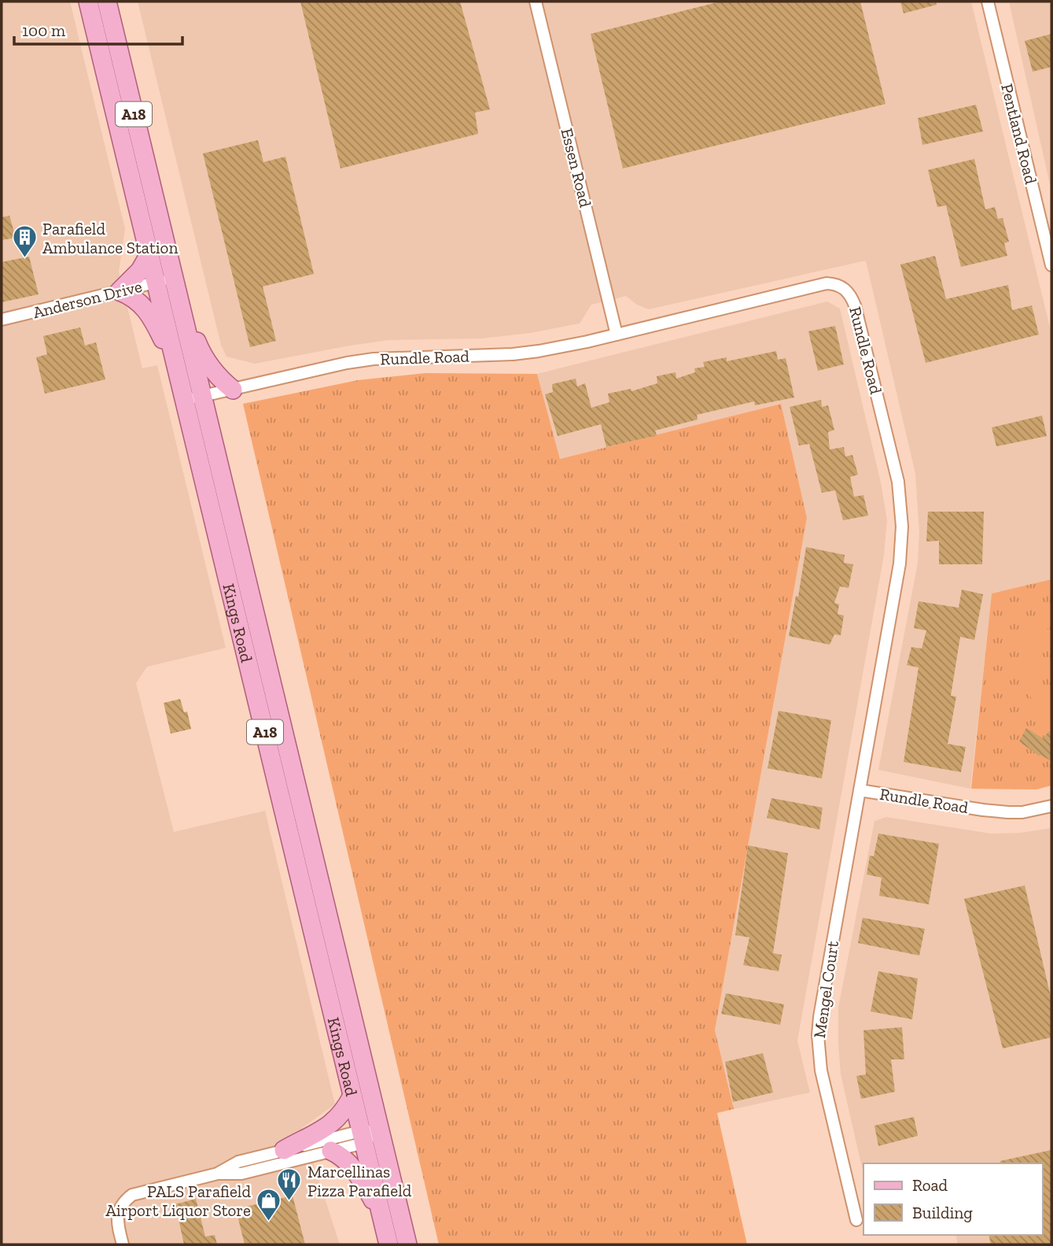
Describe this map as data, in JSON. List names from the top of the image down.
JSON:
{
  "streets": {
    "main road": ["A18", "Kings Road"],
    "street": [
      "Pentland Road",
      "Essen Road",
      "Anderson Drive",
      "Rundle Road",
      "Mengel Court"
    ]
  },
  "crossings": [
    ["Essen Road", "Rundle Road"],
    ["Anderson Drive", "Kings Road"],
    ["Rundle Road", "Kings Road"],
    ["Rundle Road", "Mengel Court"]
  ],
  "places": {
    "building": ["Parafield Ambulance Station"],
    "restaurant": ["Marcellinas Pizza Parafield"],
    "shop": ["PALS Parafield Airport Liquor Store"]
  },
  "legend": ["Road", "Building"],
  "scale_bar": "100 m"
}
